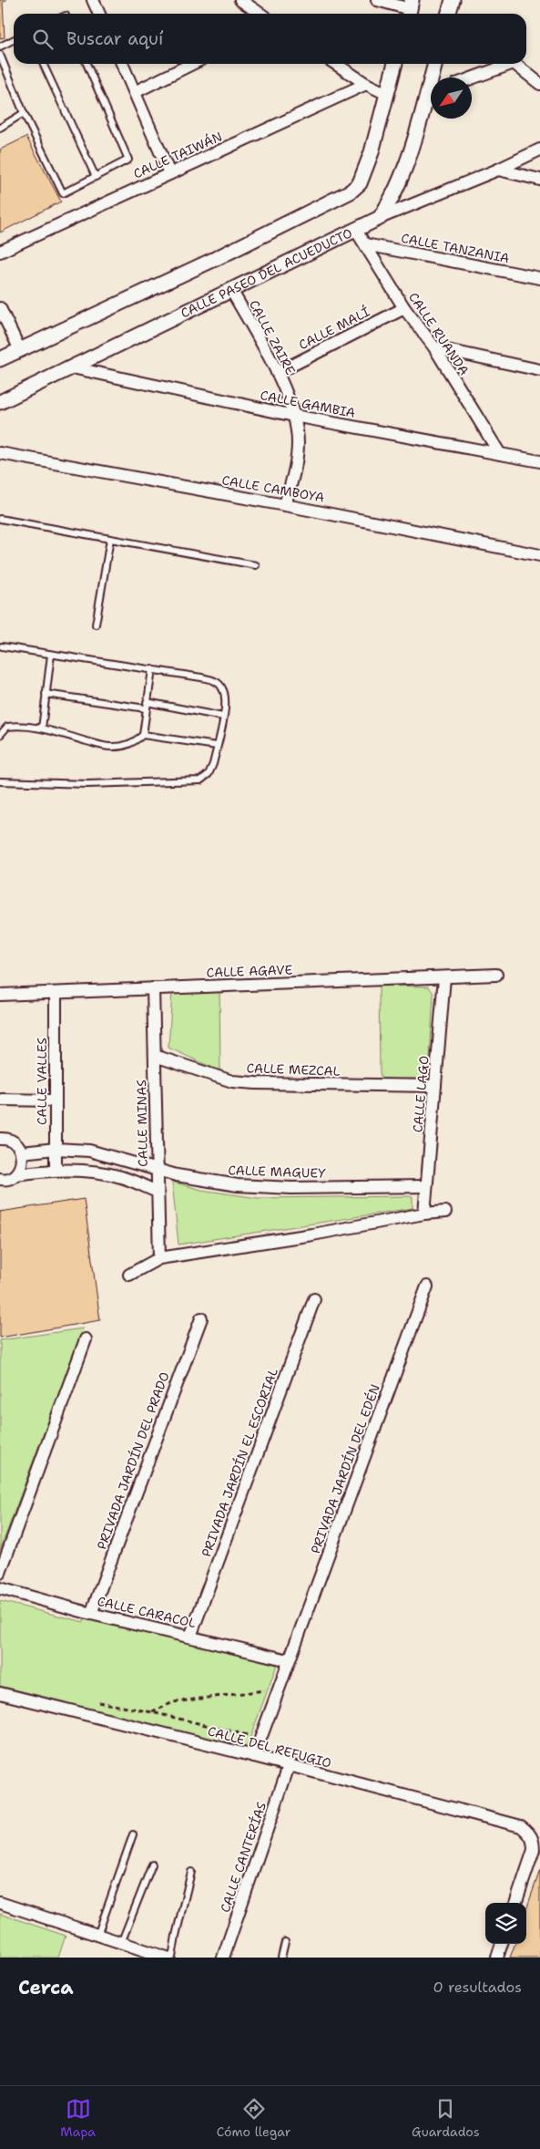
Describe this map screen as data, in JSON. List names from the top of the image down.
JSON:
{
  "streets": {
    "street": [
      "CALLE TAIWÁN",
      "CALLE TANZANIA",
      "CALLE PASEO DEL ACUEDUCTO",
      "CALLE MALÍ",
      "CALLE RUANDA",
      "CALLE ZAIRE",
      "CALLE GAMBIA",
      "CALLE CAMBOYA",
      "CALLE AGAVE",
      "CALLE MEZCAL",
      "CALLE VALLES",
      "CALLE LAGO",
      "CALLE MINAS",
      "CALLE MAGUEY",
      "PRIVADA JARDÍN DEL PRADO",
      "PRIVADA JARDÍN EL ESCORIAL",
      "PRIVADA JARDÍN DEL EDÉN",
      "CALLE CARACOL",
      "CALLE DEL REFUGIO",
      "CALLE CANTERÍAS"
    ]
  },
  "crossings": [
    ["CALLE TANZANIA", "CALLE RUANDA"],
    ["CALLE PASEO DEL ACUEDUCTO", "CALLE RUANDA"],
    ["CALLE PASEO DEL ACUEDUCTO", "CALLE ZAIRE"],
    ["CALLE PASEO DEL ACUEDUCTO", "CALLE GAMBIA"],
    ["CALLE MALÍ", "CALLE RUANDA"],
    ["CALLE MALÍ", "CALLE ZAIRE"],
    ["CALLE RUANDA", "CALLE GAMBIA"],
    ["CALLE ZAIRE", "CALLE GAMBIA"],
    ["CALLE ZAIRE", "CALLE CAMBOYA"],
    ["CALLE AGAVE", "CALLE VALLES"],
    ["CALLE AGAVE", "CALLE LAGO"],
    ["CALLE AGAVE", "CALLE MINAS"],
    ["CALLE MEZCAL", "CALLE LAGO"],
    ["CALLE MEZCAL", "CALLE MINAS"],
    ["CALLE VALLES", "CALLE MAGUEY"],
    ["CALLE LAGO", "CALLE MAGUEY"],
    ["CALLE MINAS", "CALLE MAGUEY"],
    ["PRIVADA JARDÍN DEL PRADO", "CALLE CARACOL"],
    ["PRIVADA JARDÍN EL ESCORIAL", "CALLE CARACOL"],
    ["PRIVADA JARDÍN DEL EDÉN", "CALLE CARACOL"],
    ["PRIVADA JARDÍN DEL EDÉN", "CALLE DEL REFUGIO"],
    ["CALLE DEL REFUGIO", "CALLE CANTERÍAS"]
  ],
  "north": "bottom left",
  "page": {
    "search": "Buscar aquí",
    "heading": ["Cerca", "0 resultados"],
    "nav": ["Mapa", "Cómo llegar", "Guardados"]
  }
}
